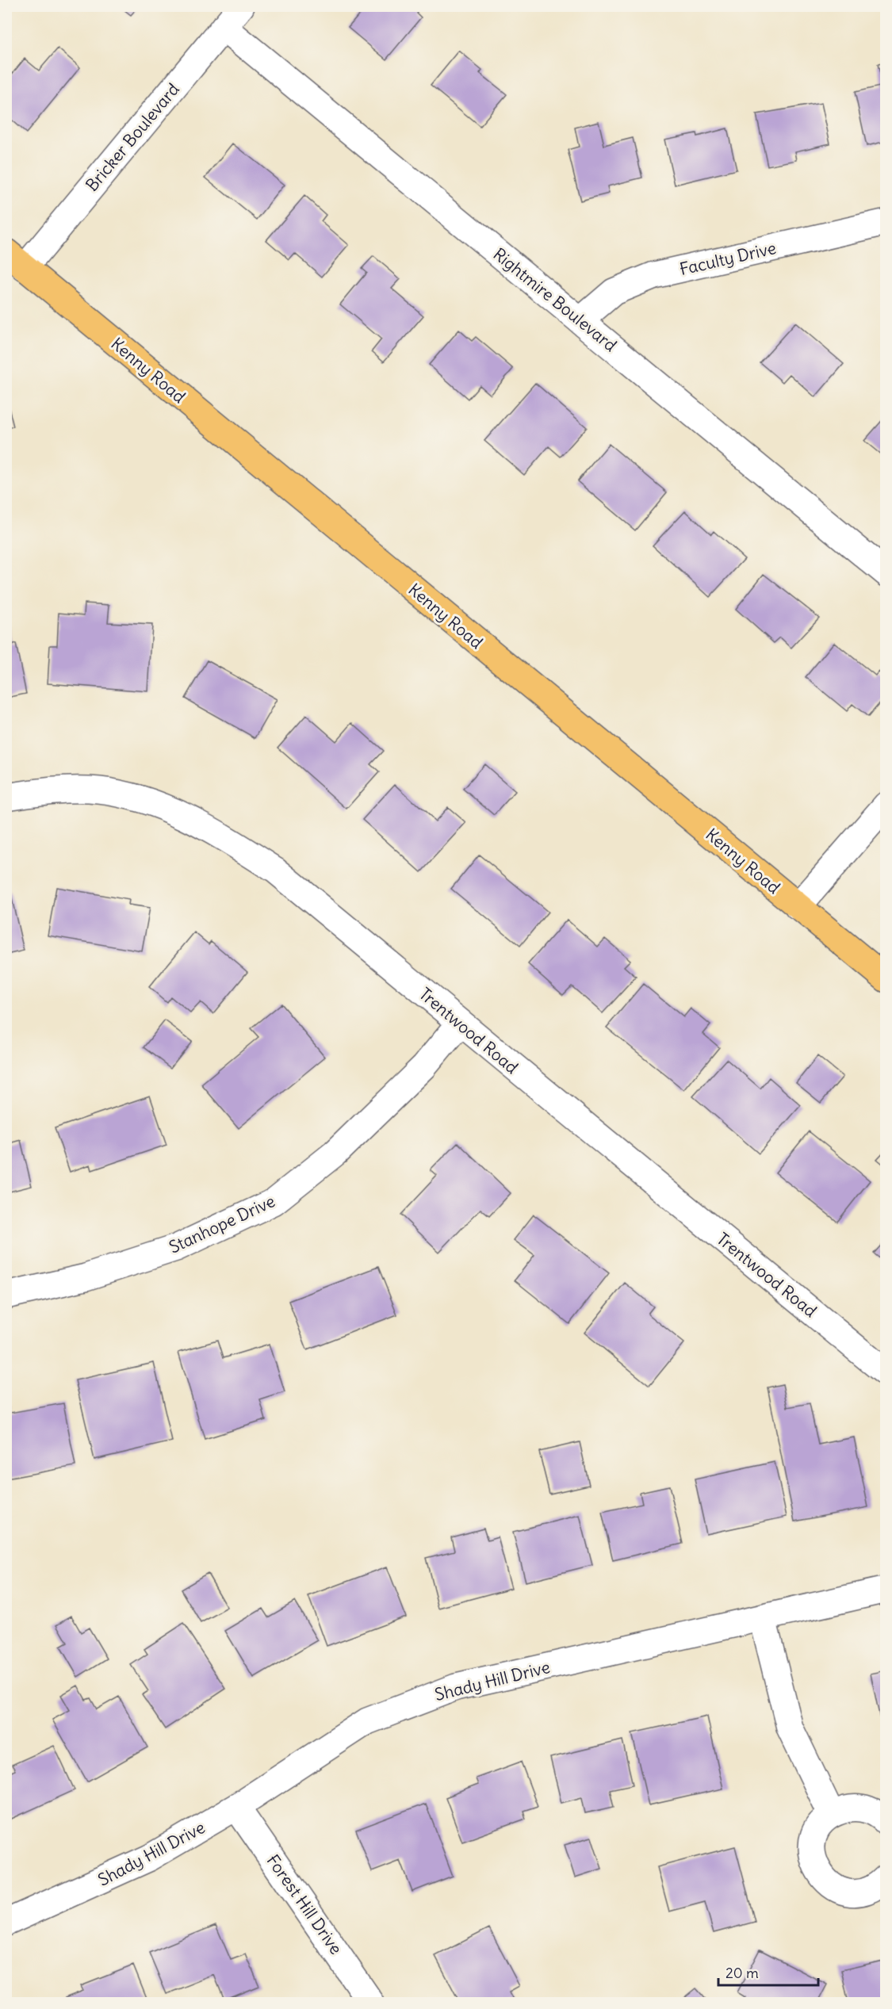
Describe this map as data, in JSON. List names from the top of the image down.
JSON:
{
  "streets": {
    "main road": ["Kenny Road"],
    "street": [
      "Bricker Boulevard",
      "Faculty Drive",
      "Rightmire Boulevard",
      "Trentwood Road",
      "Stanhope Drive",
      "Shady Hill Drive",
      "Forest Hill Drive"
    ]
  },
  "crossings": [
    ["Bricker Boulevard", "Rightmire Boulevard"],
    ["Bricker Boulevard", "Kenny Road"],
    ["Faculty Drive", "Rightmire Boulevard"],
    ["Trentwood Road", "Stanhope Drive"],
    ["Shady Hill Drive", "Forest Hill Drive"]
  ],
  "scale_bar": "20 m"
}
